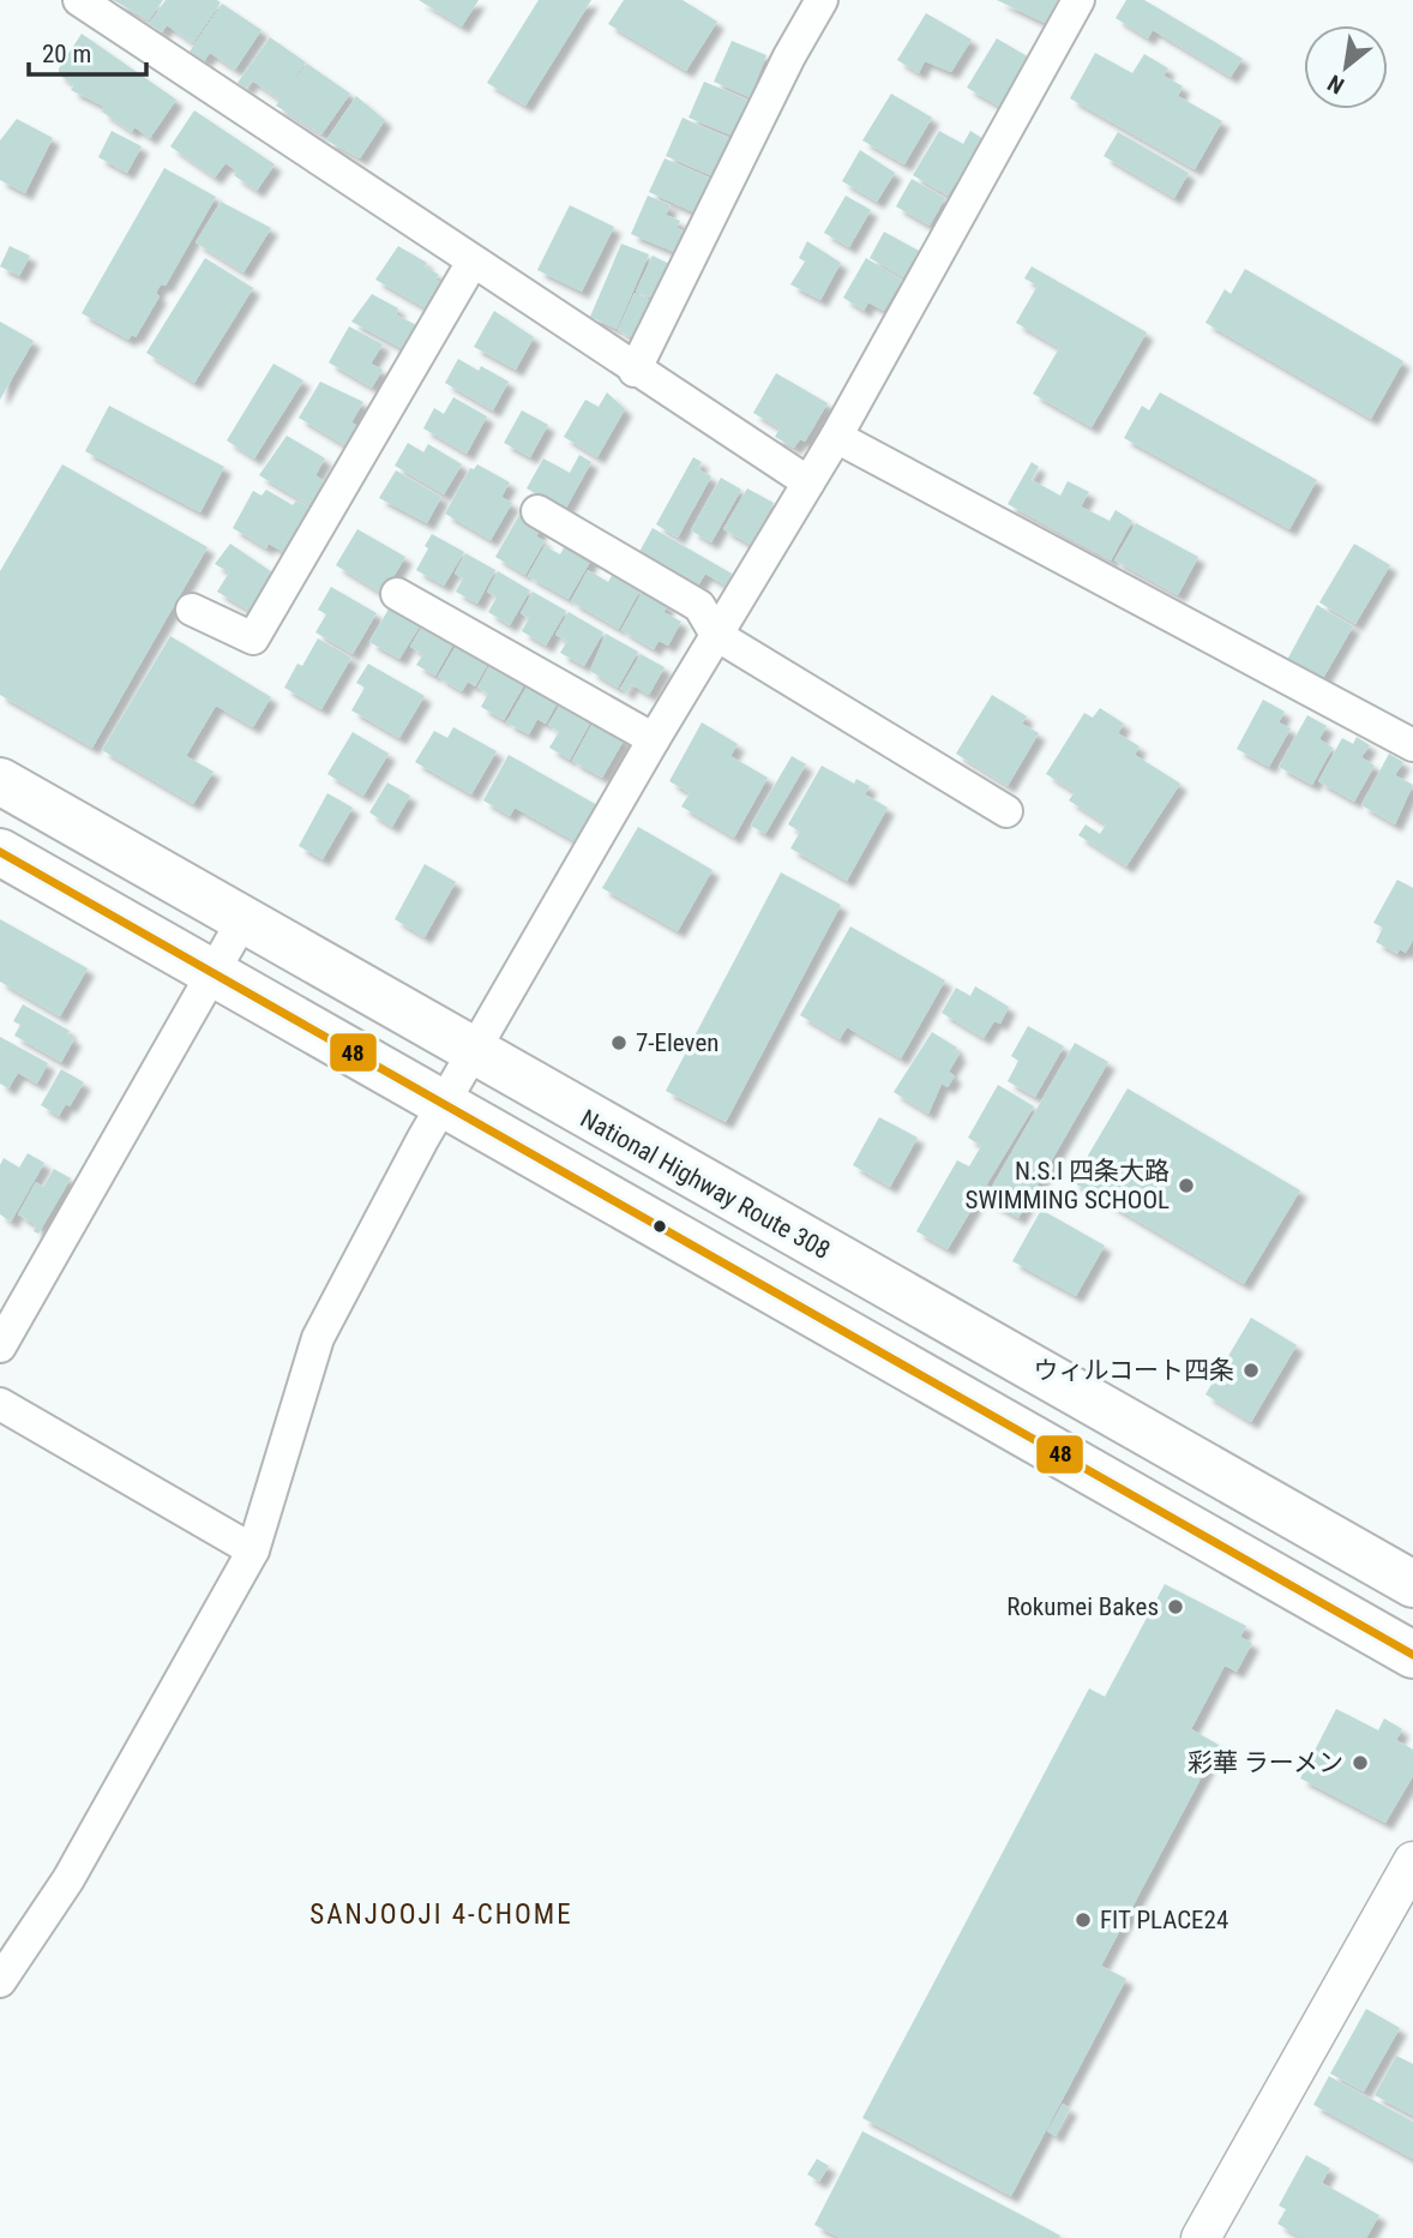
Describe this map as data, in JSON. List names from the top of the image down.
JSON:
{
  "streets": {
    "highway": ["National Highway Route 308"]
  },
  "districts": ["SANJOOJI 4-CHOME"],
  "places": [
    "7-Eleven",
    "N.S.I 四条大路 SWIMMING SCHOOL",
    "ウィルコート四条",
    "Rokumei Bakes",
    "彩華 ラーメン",
    "FIT PLACE24"
  ],
  "lines": ["transit line 48"],
  "scale_bar": "20 m",
  "north": "bottom left"
}
